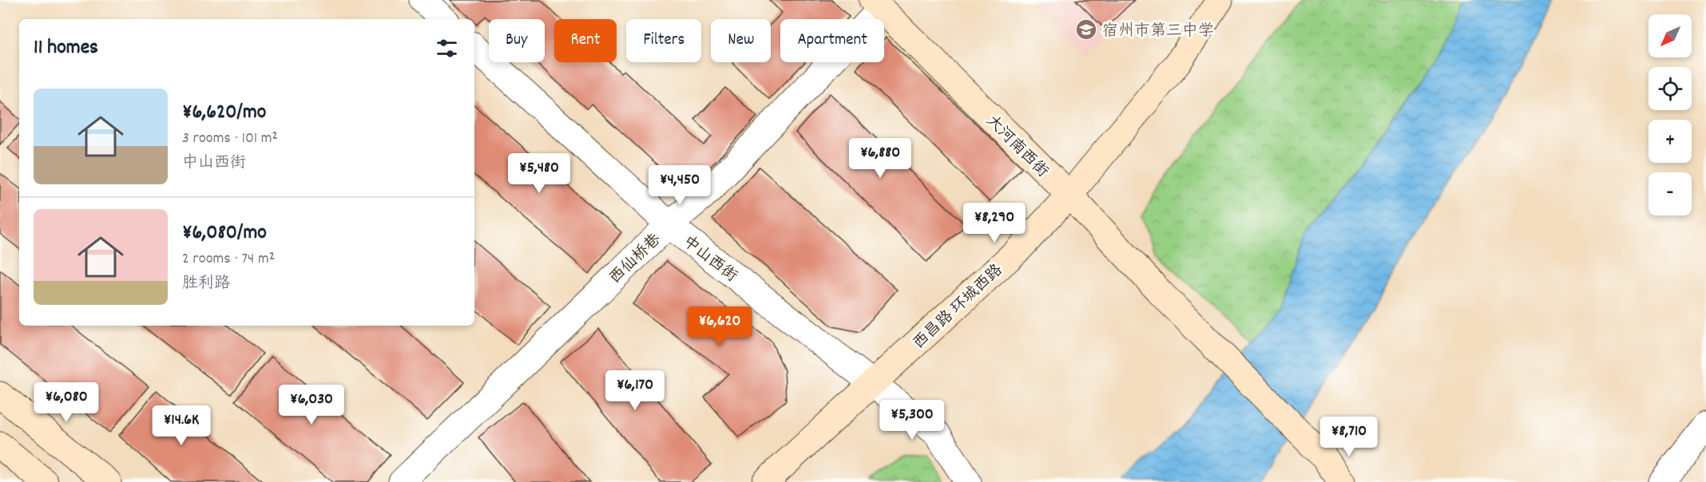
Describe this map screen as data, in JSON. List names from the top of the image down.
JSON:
{
  "streets": {
    "main road": ["大河南西街", "西昌路 环城西路"],
    "street": ["西仙桥巷", "中山西街"]
  },
  "crossings": [
    ["大河南西街", "西仙桥巷"],
    ["大河南西街", "西昌路 环城西路"],
    ["西仙桥巷", "中山西街"],
    ["中山西街", "西昌路 环城西路"]
  ],
  "places": {
    "school or university": ["宿州市第三中学"]
  },
  "north": "bottom left",
  "page": {
    "map_buttons": ["+", "−"],
    "chip": [
      "Buy",
      "Rent",
      "Filters",
      "New",
      "Apartment"
    ],
    "heading": "11 homes",
    "list": [
      {
        "name": "¥6,620/mo",
        "note": "3 rooms · 101 m² · 中山西街"
      },
      {
        "name": "¥6,080/mo",
        "note": "2 rooms · 74 m² · 胜利路"
      }
    ],
    "price": [
      "¥6,880",
      "¥5,480",
      "¥4,450",
      "¥8,290",
      "¥6,620",
      "¥6,170",
      "¥6,080",
      "¥6,030",
      "¥5,300",
      "¥14.6K",
      "¥8,710"
    ]
  }
}
